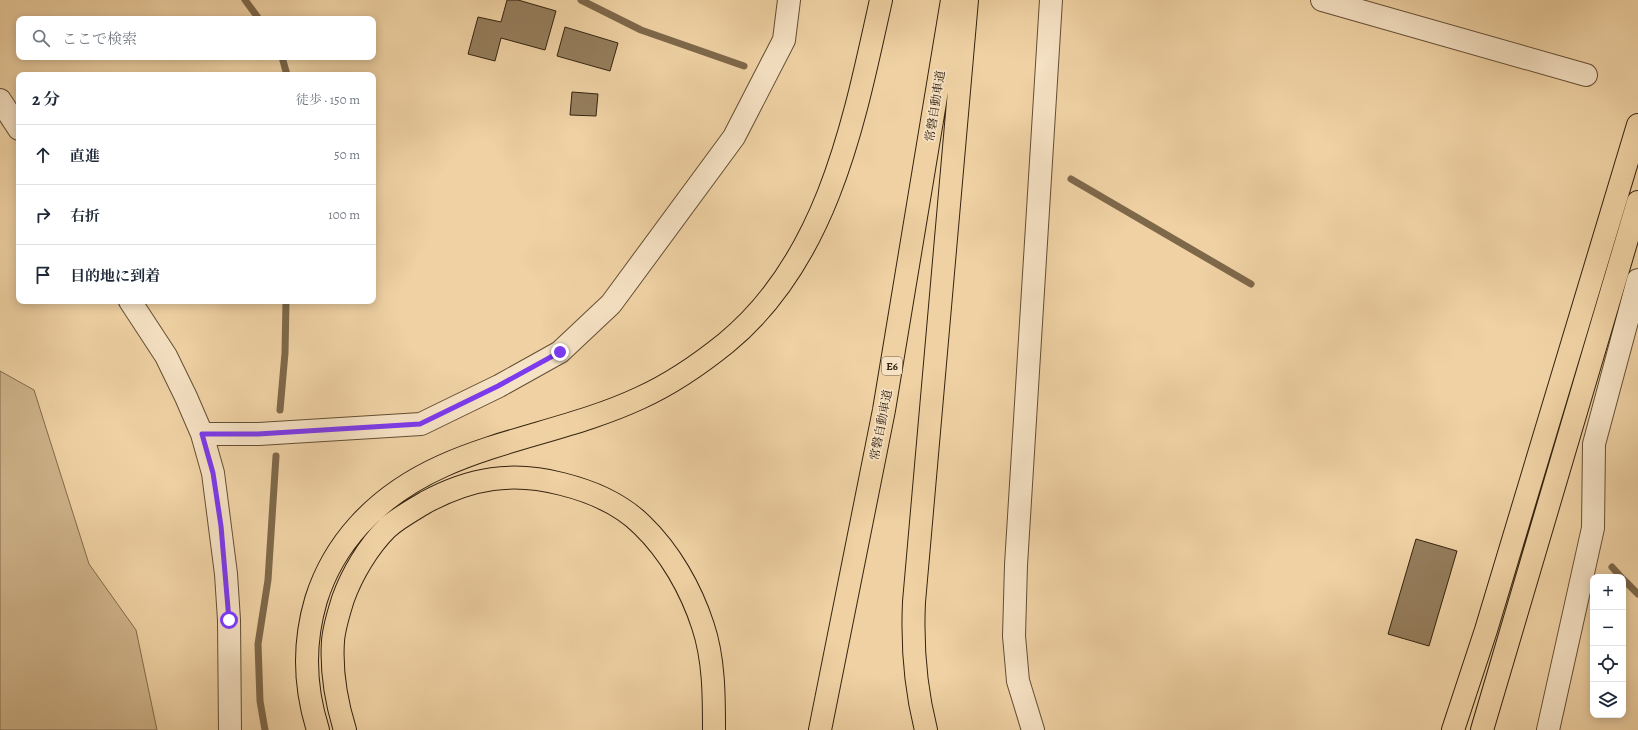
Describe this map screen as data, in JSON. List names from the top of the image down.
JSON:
{
  "streets": {
    "highway": ["常磐自動車道", "E6"]
  },
  "page": {
    "search": "ここで検索",
    "heading": ["2 分", "徒歩 · 150 m"],
    "list": [
      ["直進", "50 m"],
      ["右折", "100 m"],
      "目的地に到着"
    ],
    "map_buttons": ["+", "−"]
  }
}
